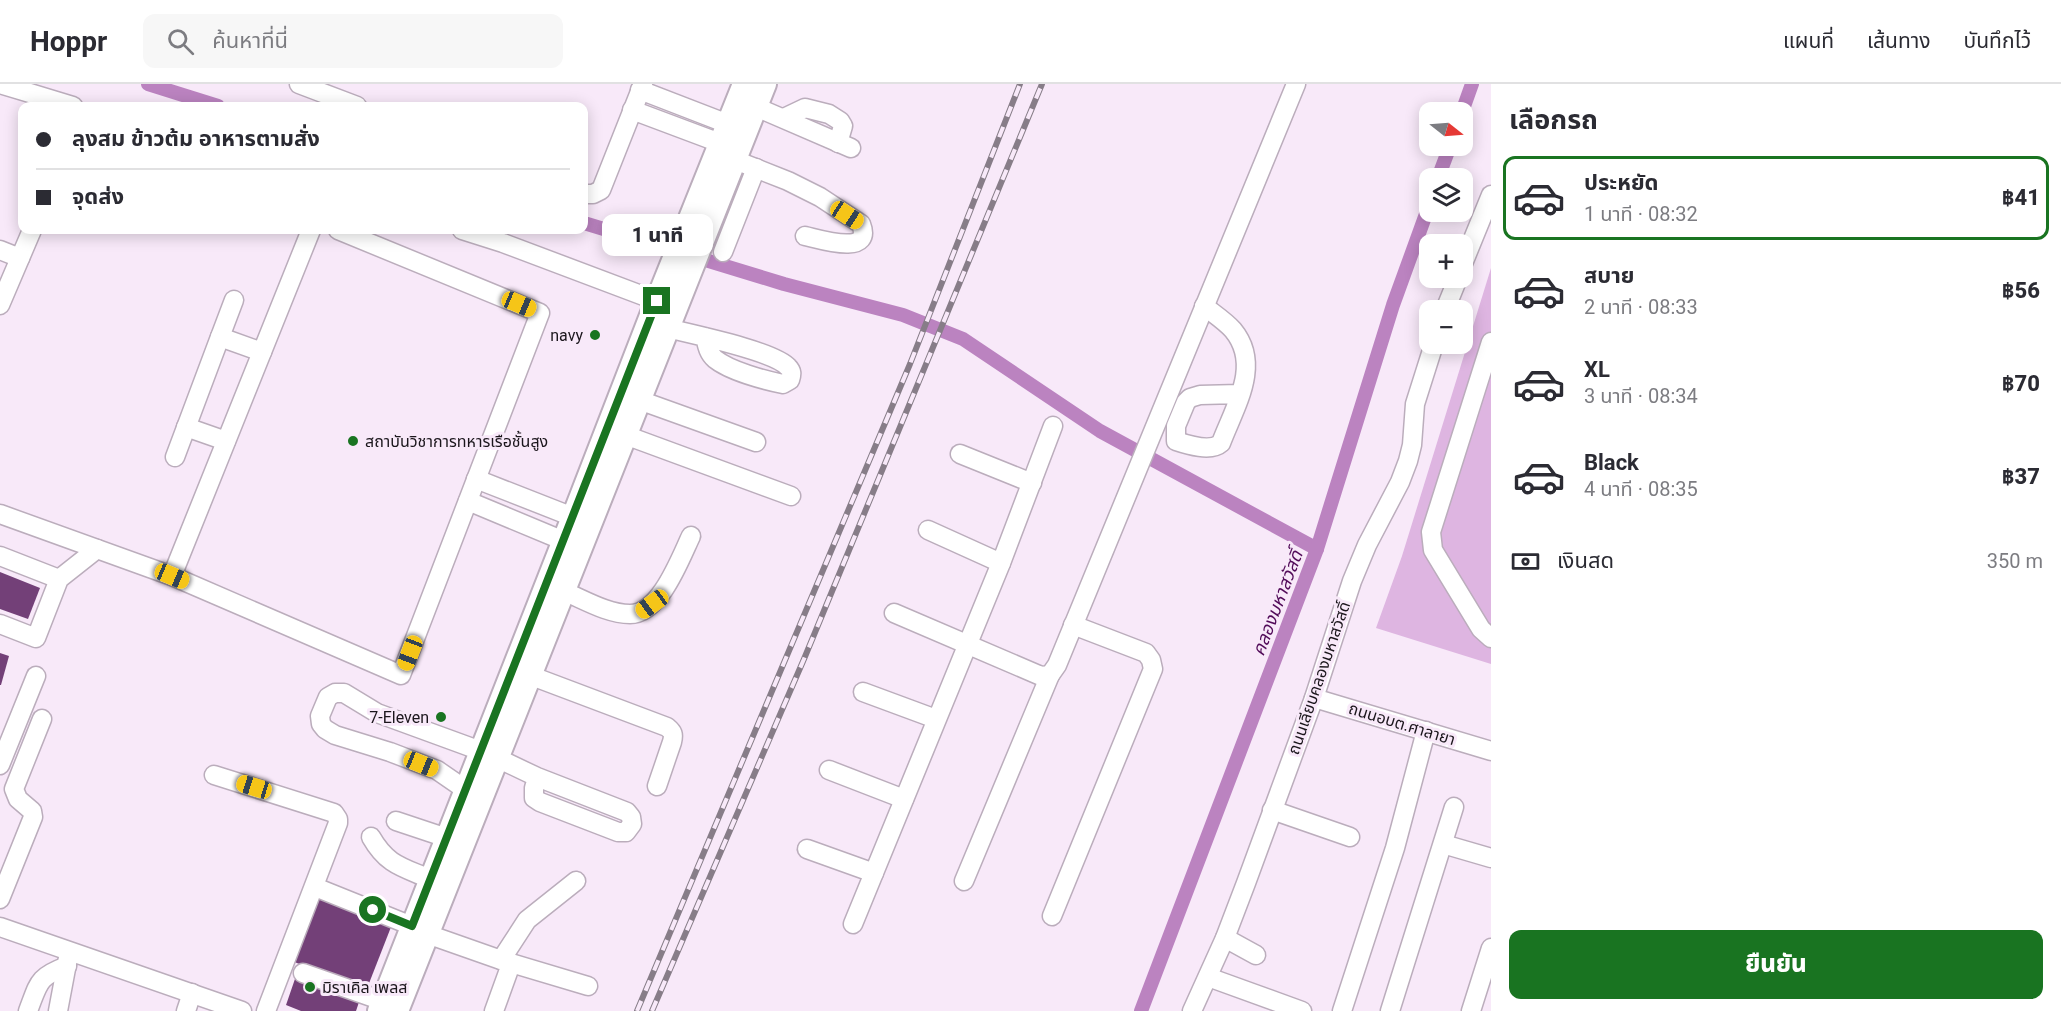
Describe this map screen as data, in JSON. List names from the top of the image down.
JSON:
{
  "streets": {
    "street": ["ถนนเลียบคลองมหาสวัสดิ์", "ถนนอบต.ศาลายา"]
  },
  "crossings": [
    ["ถนนเลียบคลองมหาสวัสดิ์", "ถนนอบต.ศาลายา"]
  ],
  "water": ["คลองมหาสวัสดิ์"],
  "places": [
    "navy",
    "สถาบันวิชาการทหารเรือชั้นสูง",
    "7-Eleven",
    "มิราเคิล เพลส"
  ],
  "north": "right",
  "page": {
    "header": "Hoppr",
    "search": "ค้นหาที่นี่",
    "nav": ["แผนที่", "เส้นทาง", "บันทึกไว้"],
    "heading": "เลือกรถ",
    "map_buttons": ["+", "−"],
    "banner": ["ลุงสม ข้าวต้ม อาหารตามสั่ง", "จุดส่ง"],
    "list": [
      {
        "name": "ประหยัด",
        "note": "1 นาที · 08:32",
        "value": "฿41"
      },
      {
        "name": "สบาย",
        "note": "2 นาที · 08:33",
        "value": "฿56"
      },
      {
        "name": "XL",
        "note": "3 นาที · 08:34",
        "value": "฿70"
      },
      {
        "name": "Black",
        "note": "4 นาที · 08:35",
        "value": "฿37"
      }
    ],
    "bubble": "1 นาที",
    "pay": ["เงินสด", "350 m"],
    "buttons": "ยืนยัน"
  }
}
